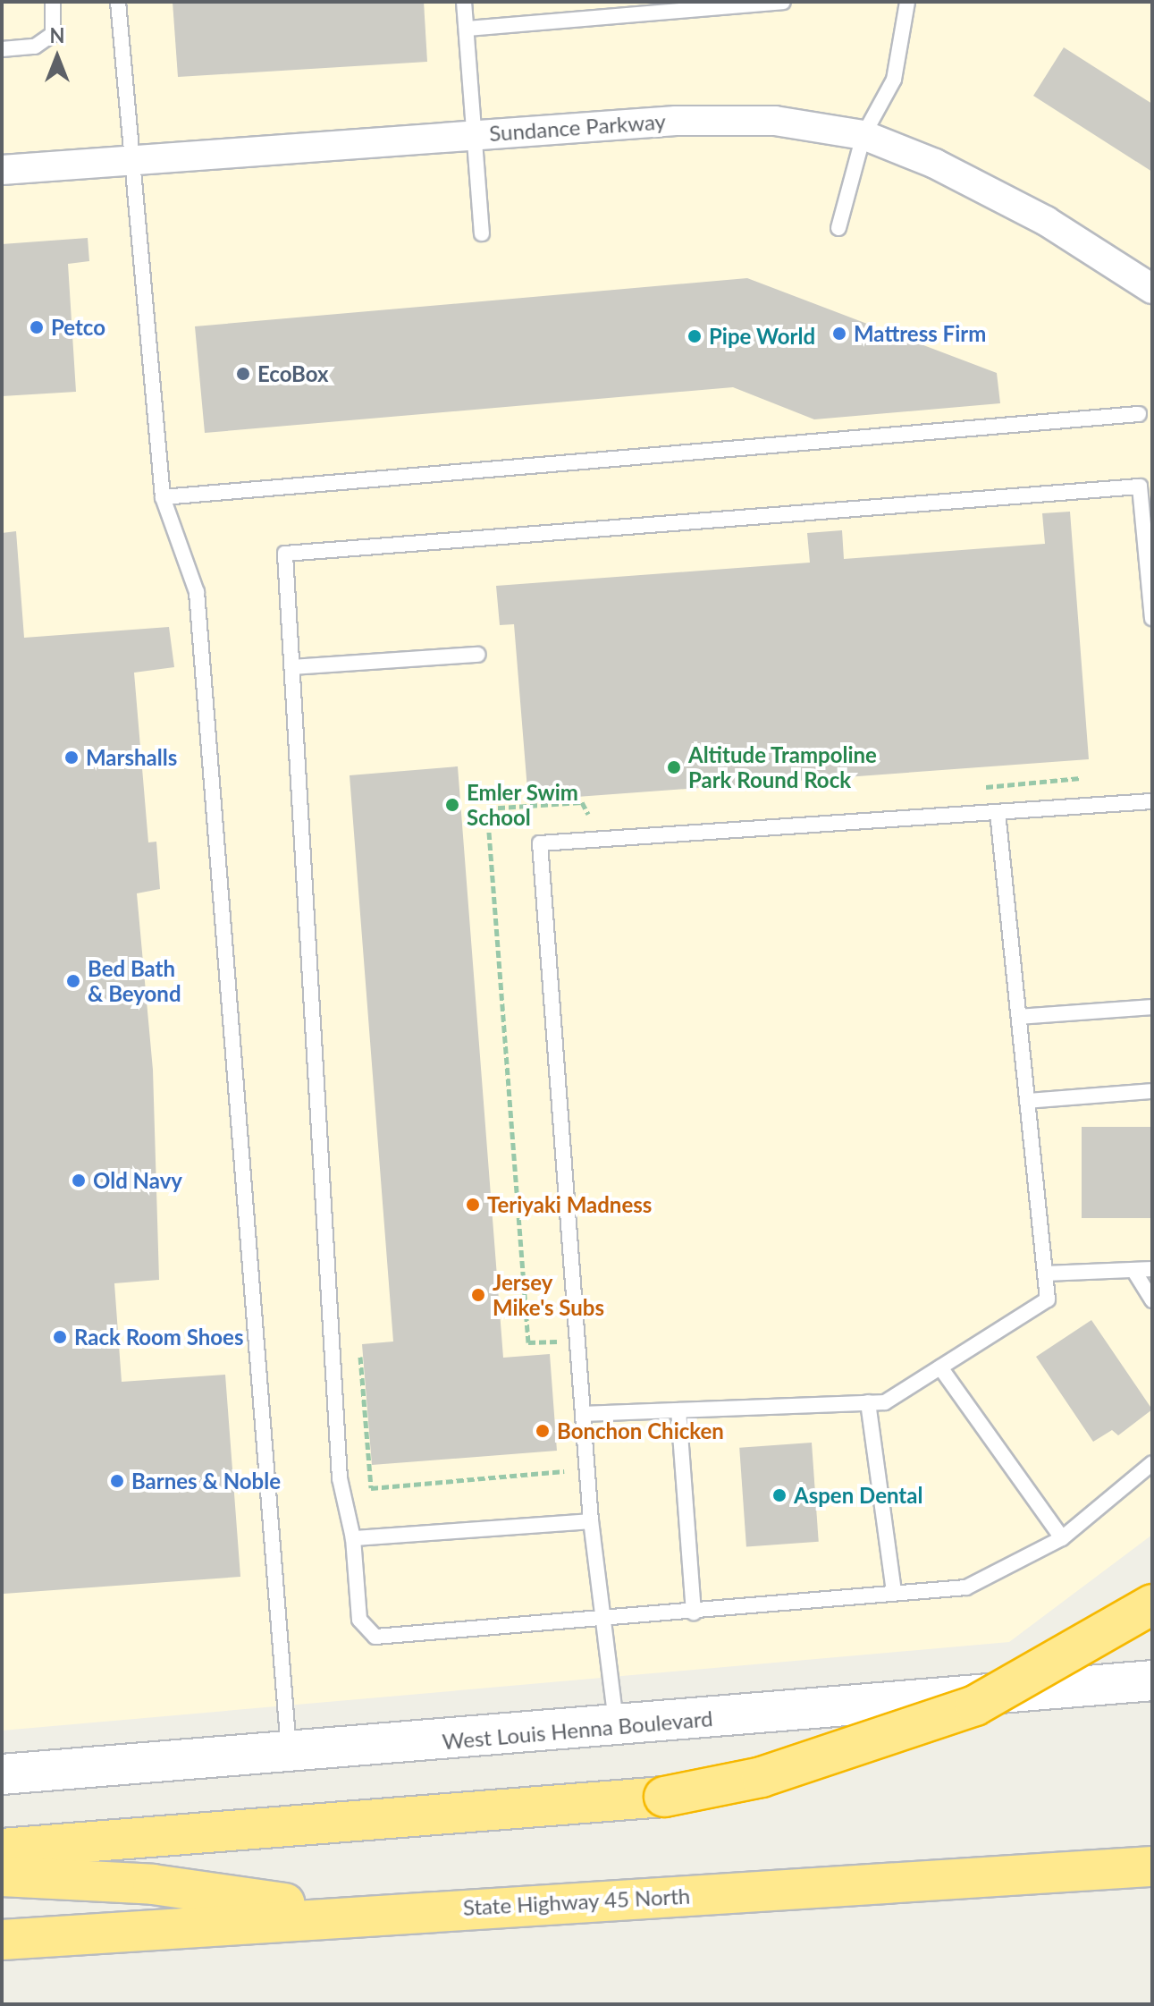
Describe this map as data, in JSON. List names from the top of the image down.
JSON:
{
  "streets": {
    "highway": ["State Highway 45 North"],
    "main road": ["West Louis Henna Boulevard"],
    "street": ["Sundance Parkway"]
  },
  "places": [
    "Petco",
    "Mattress Firm",
    "Pipe World",
    "EcoBox",
    "Marshalls",
    "Altitude Trampoline Park Round Rock",
    "Emler Swim School",
    "Bed Bath & Beyond",
    "Old Navy",
    "Teriyaki Madness",
    "Jersey Mike's Subs",
    "Rack Room Shoes",
    "Bonchon Chicken",
    "Barnes & Noble",
    "Aspen Dental"
  ],
  "north": "top"
}
